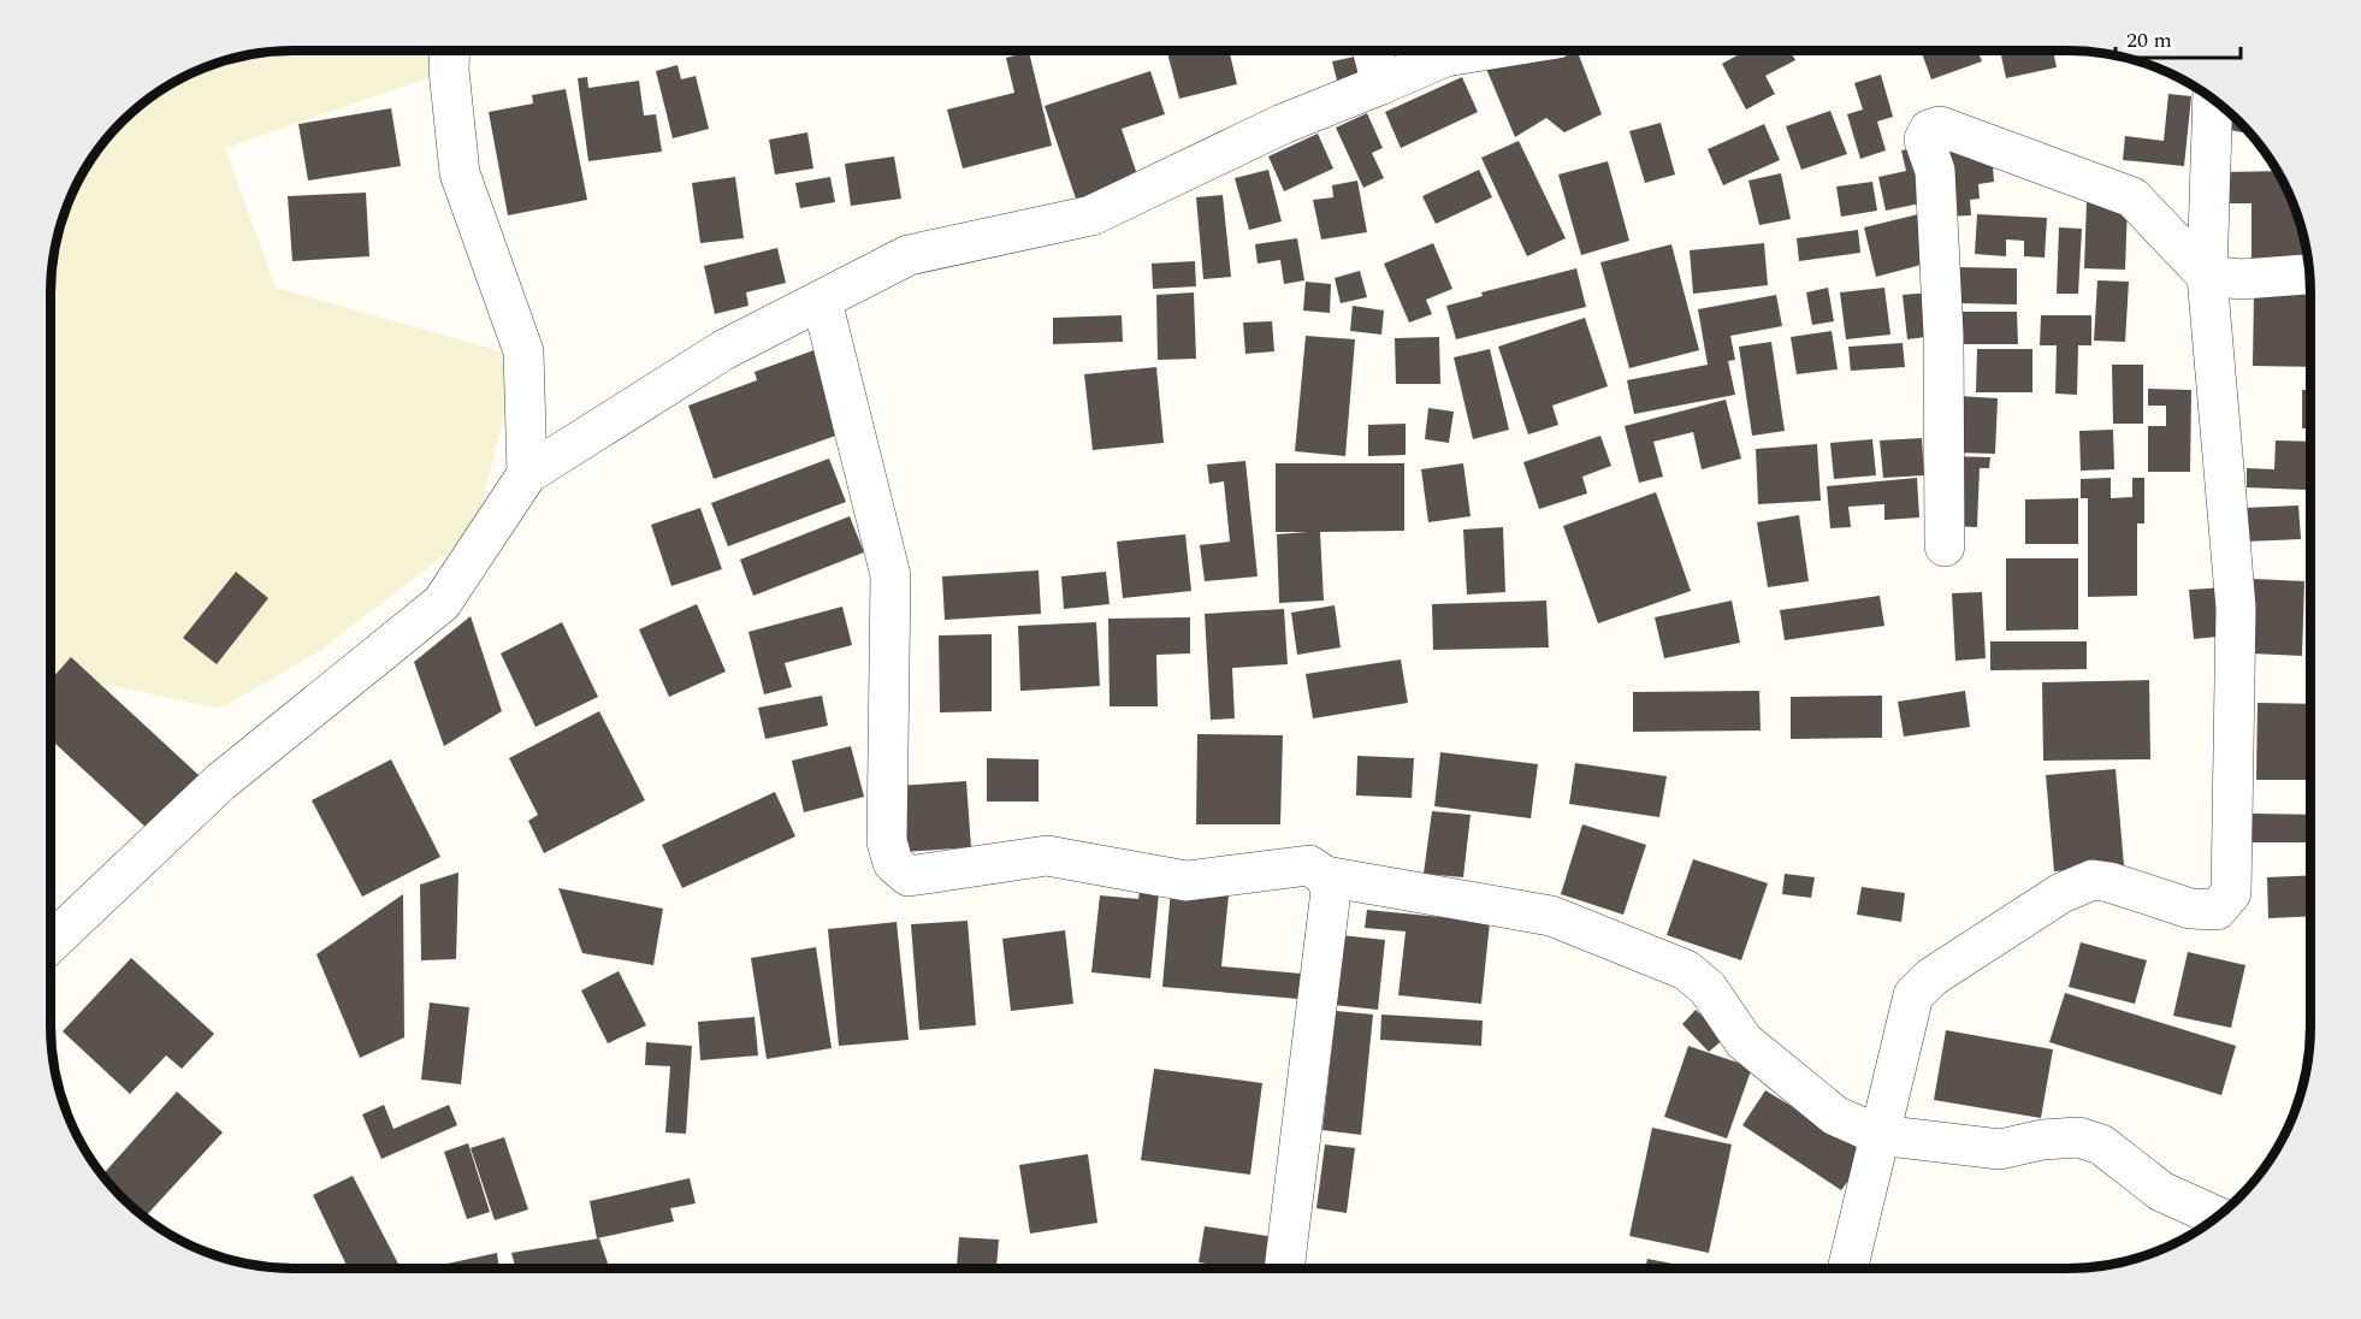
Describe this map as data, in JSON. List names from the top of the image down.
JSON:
{
  "scale_bar": "20 m"
}
